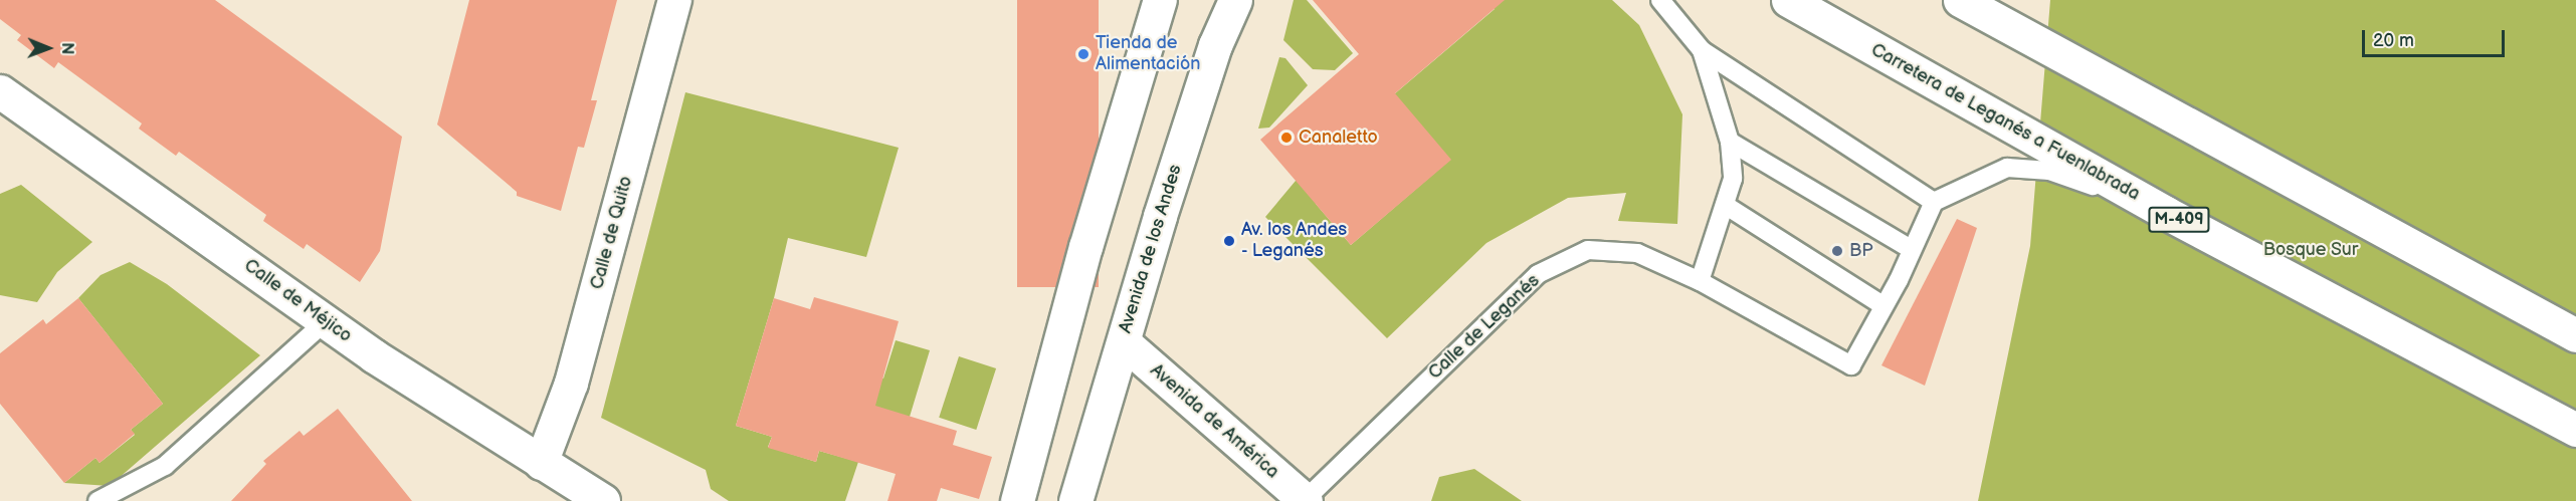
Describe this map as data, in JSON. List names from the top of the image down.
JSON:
{
  "streets": {
    "main road": [
      "Carretera de Leganés a Fuenlabrada",
      "M-409",
      "Calle de Quito",
      "Avenida de los Andes",
      "Calle de Méjico",
      "Avenida de América"
    ],
    "lane": ["Calle de Leganés"]
  },
  "crossings": [
    ["Calle de Quito", "Calle de Méjico"],
    ["Avenida de los Andes", "Avenida de América"],
    ["Calle de Leganés", "Avenida de América"]
  ],
  "parks": ["Bosque Sur"],
  "places": [
    "Tienda de Alimentación",
    "Canaletto",
    "Av. los Andes - Leganés",
    "BP"
  ],
  "scale_bar": "20 m",
  "north": "right"
}
